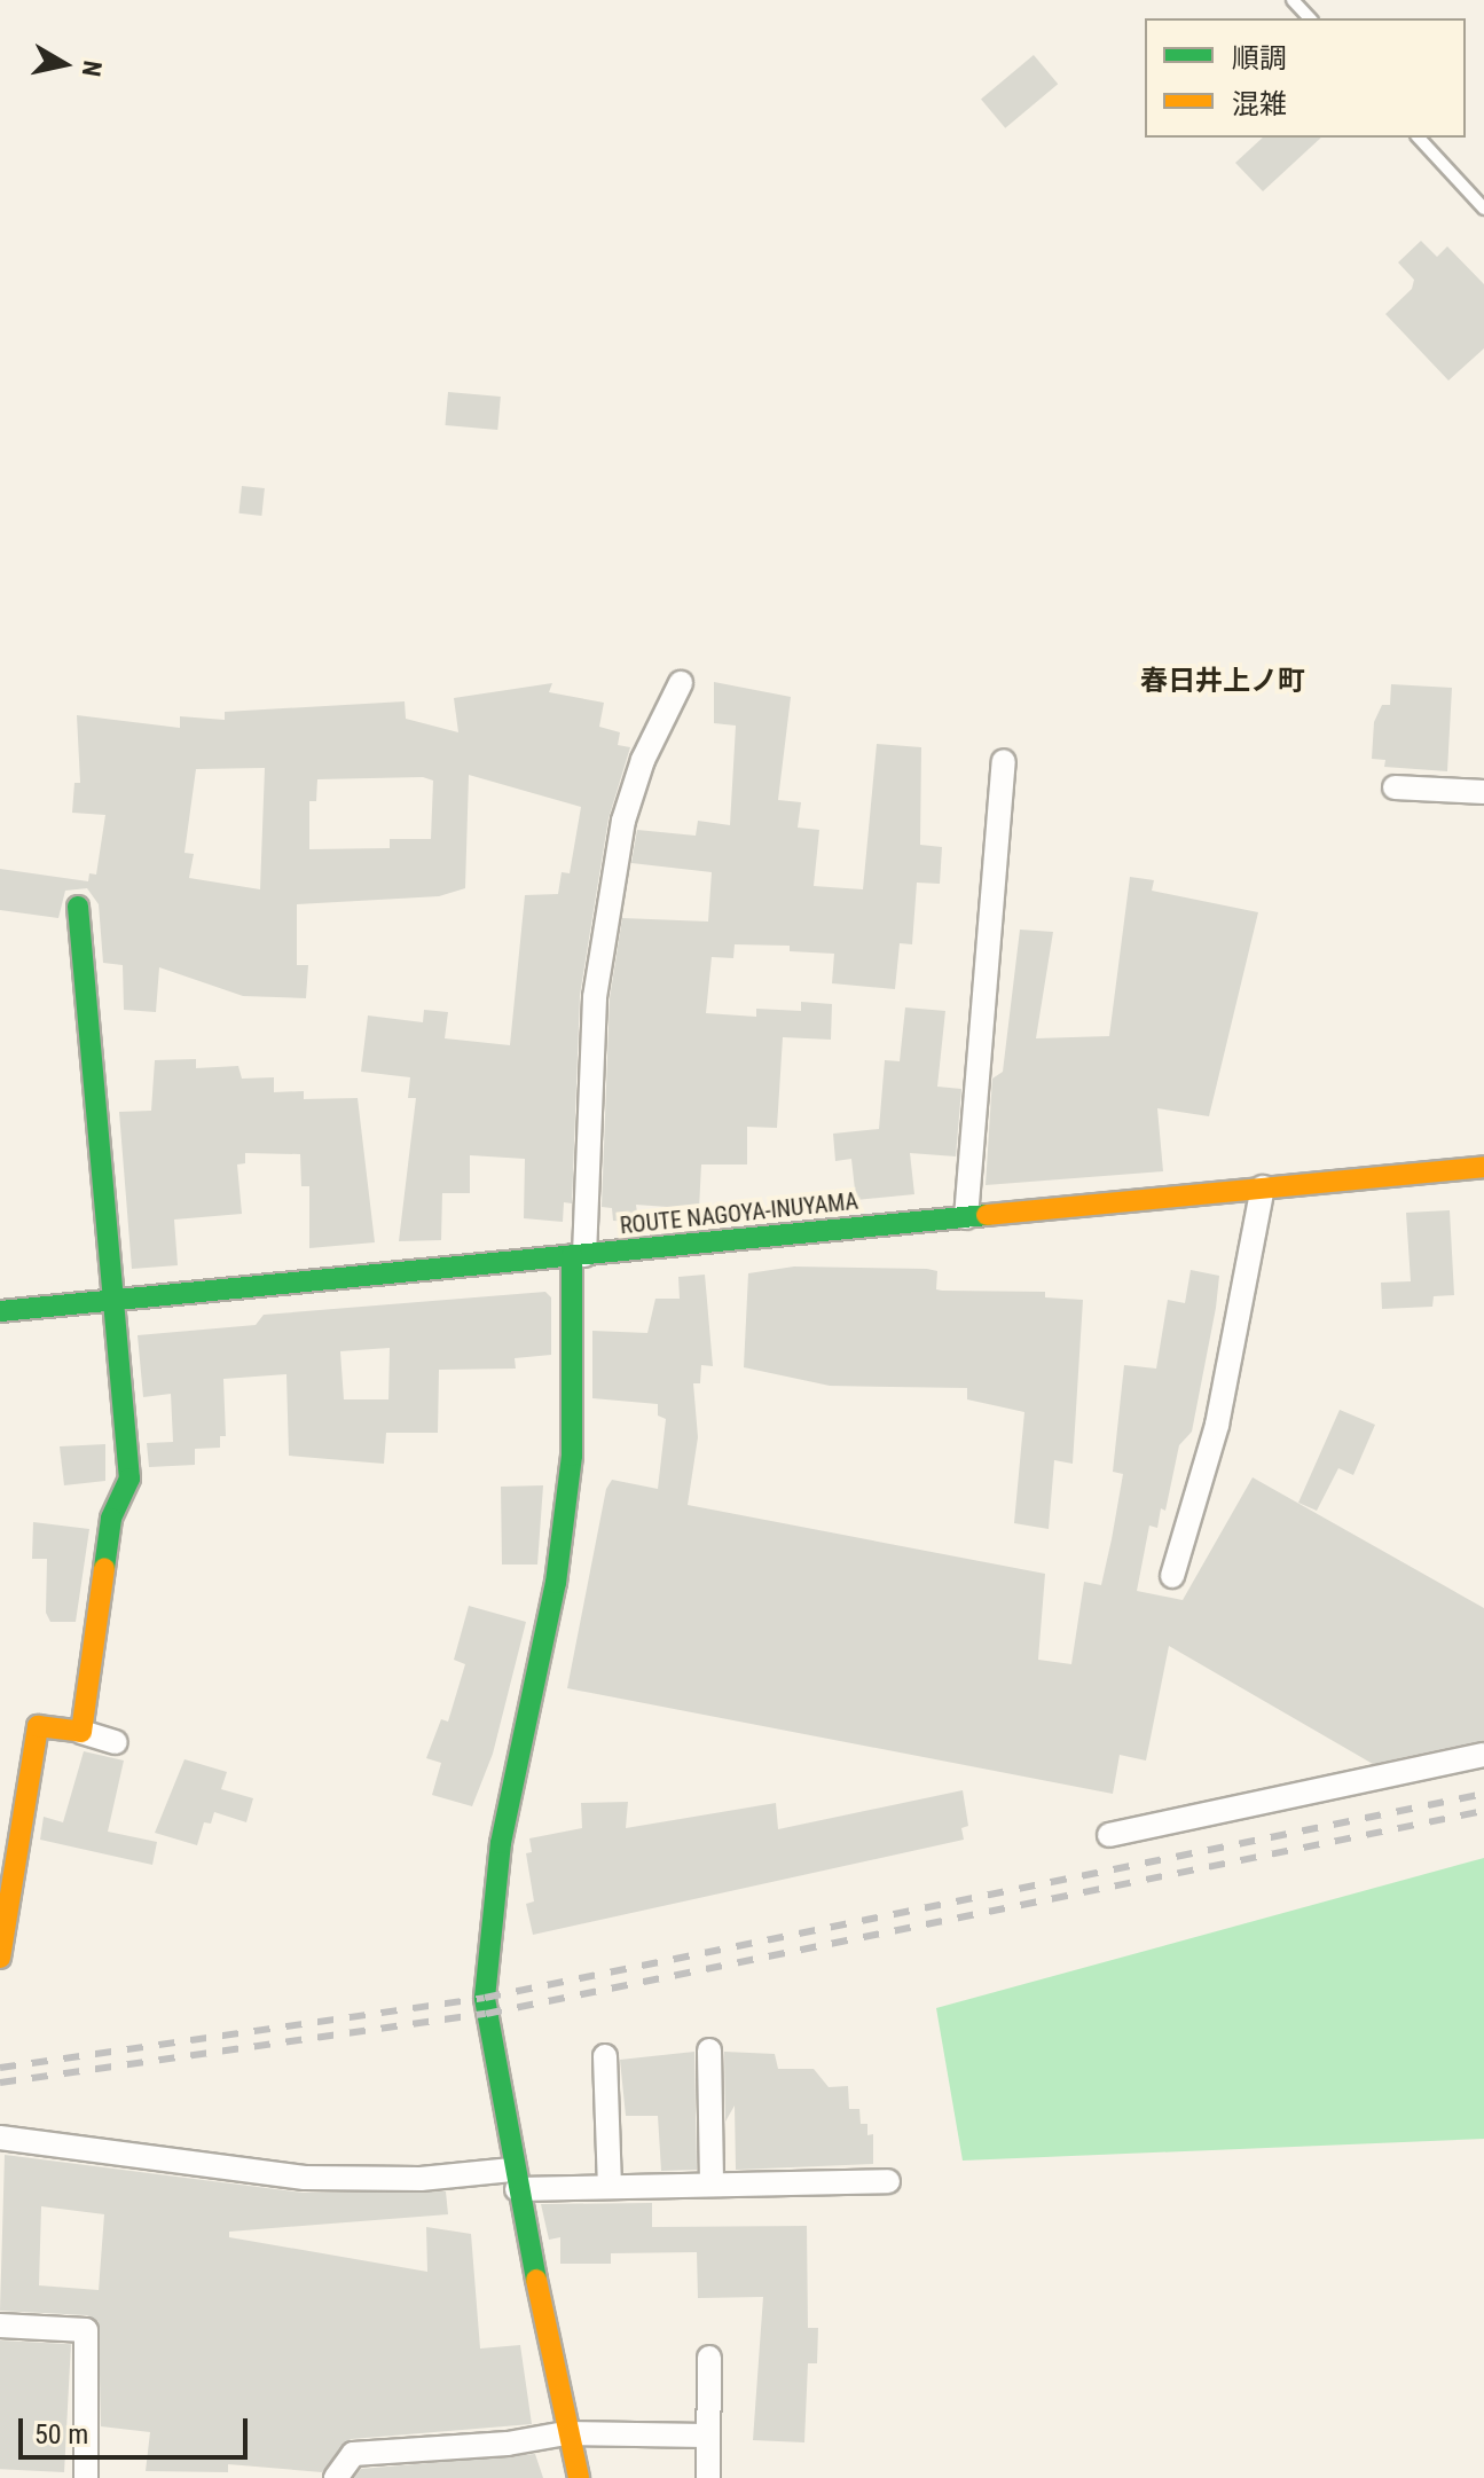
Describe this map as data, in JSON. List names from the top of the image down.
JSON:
{
  "streets": {
    "street": ["ROUTE NAGOYA-INUYAMA"]
  },
  "districts": ["春日井上ノ町"],
  "legend": ["順調", "混雑"],
  "scale_bar": "50 m",
  "north": "right"
}
